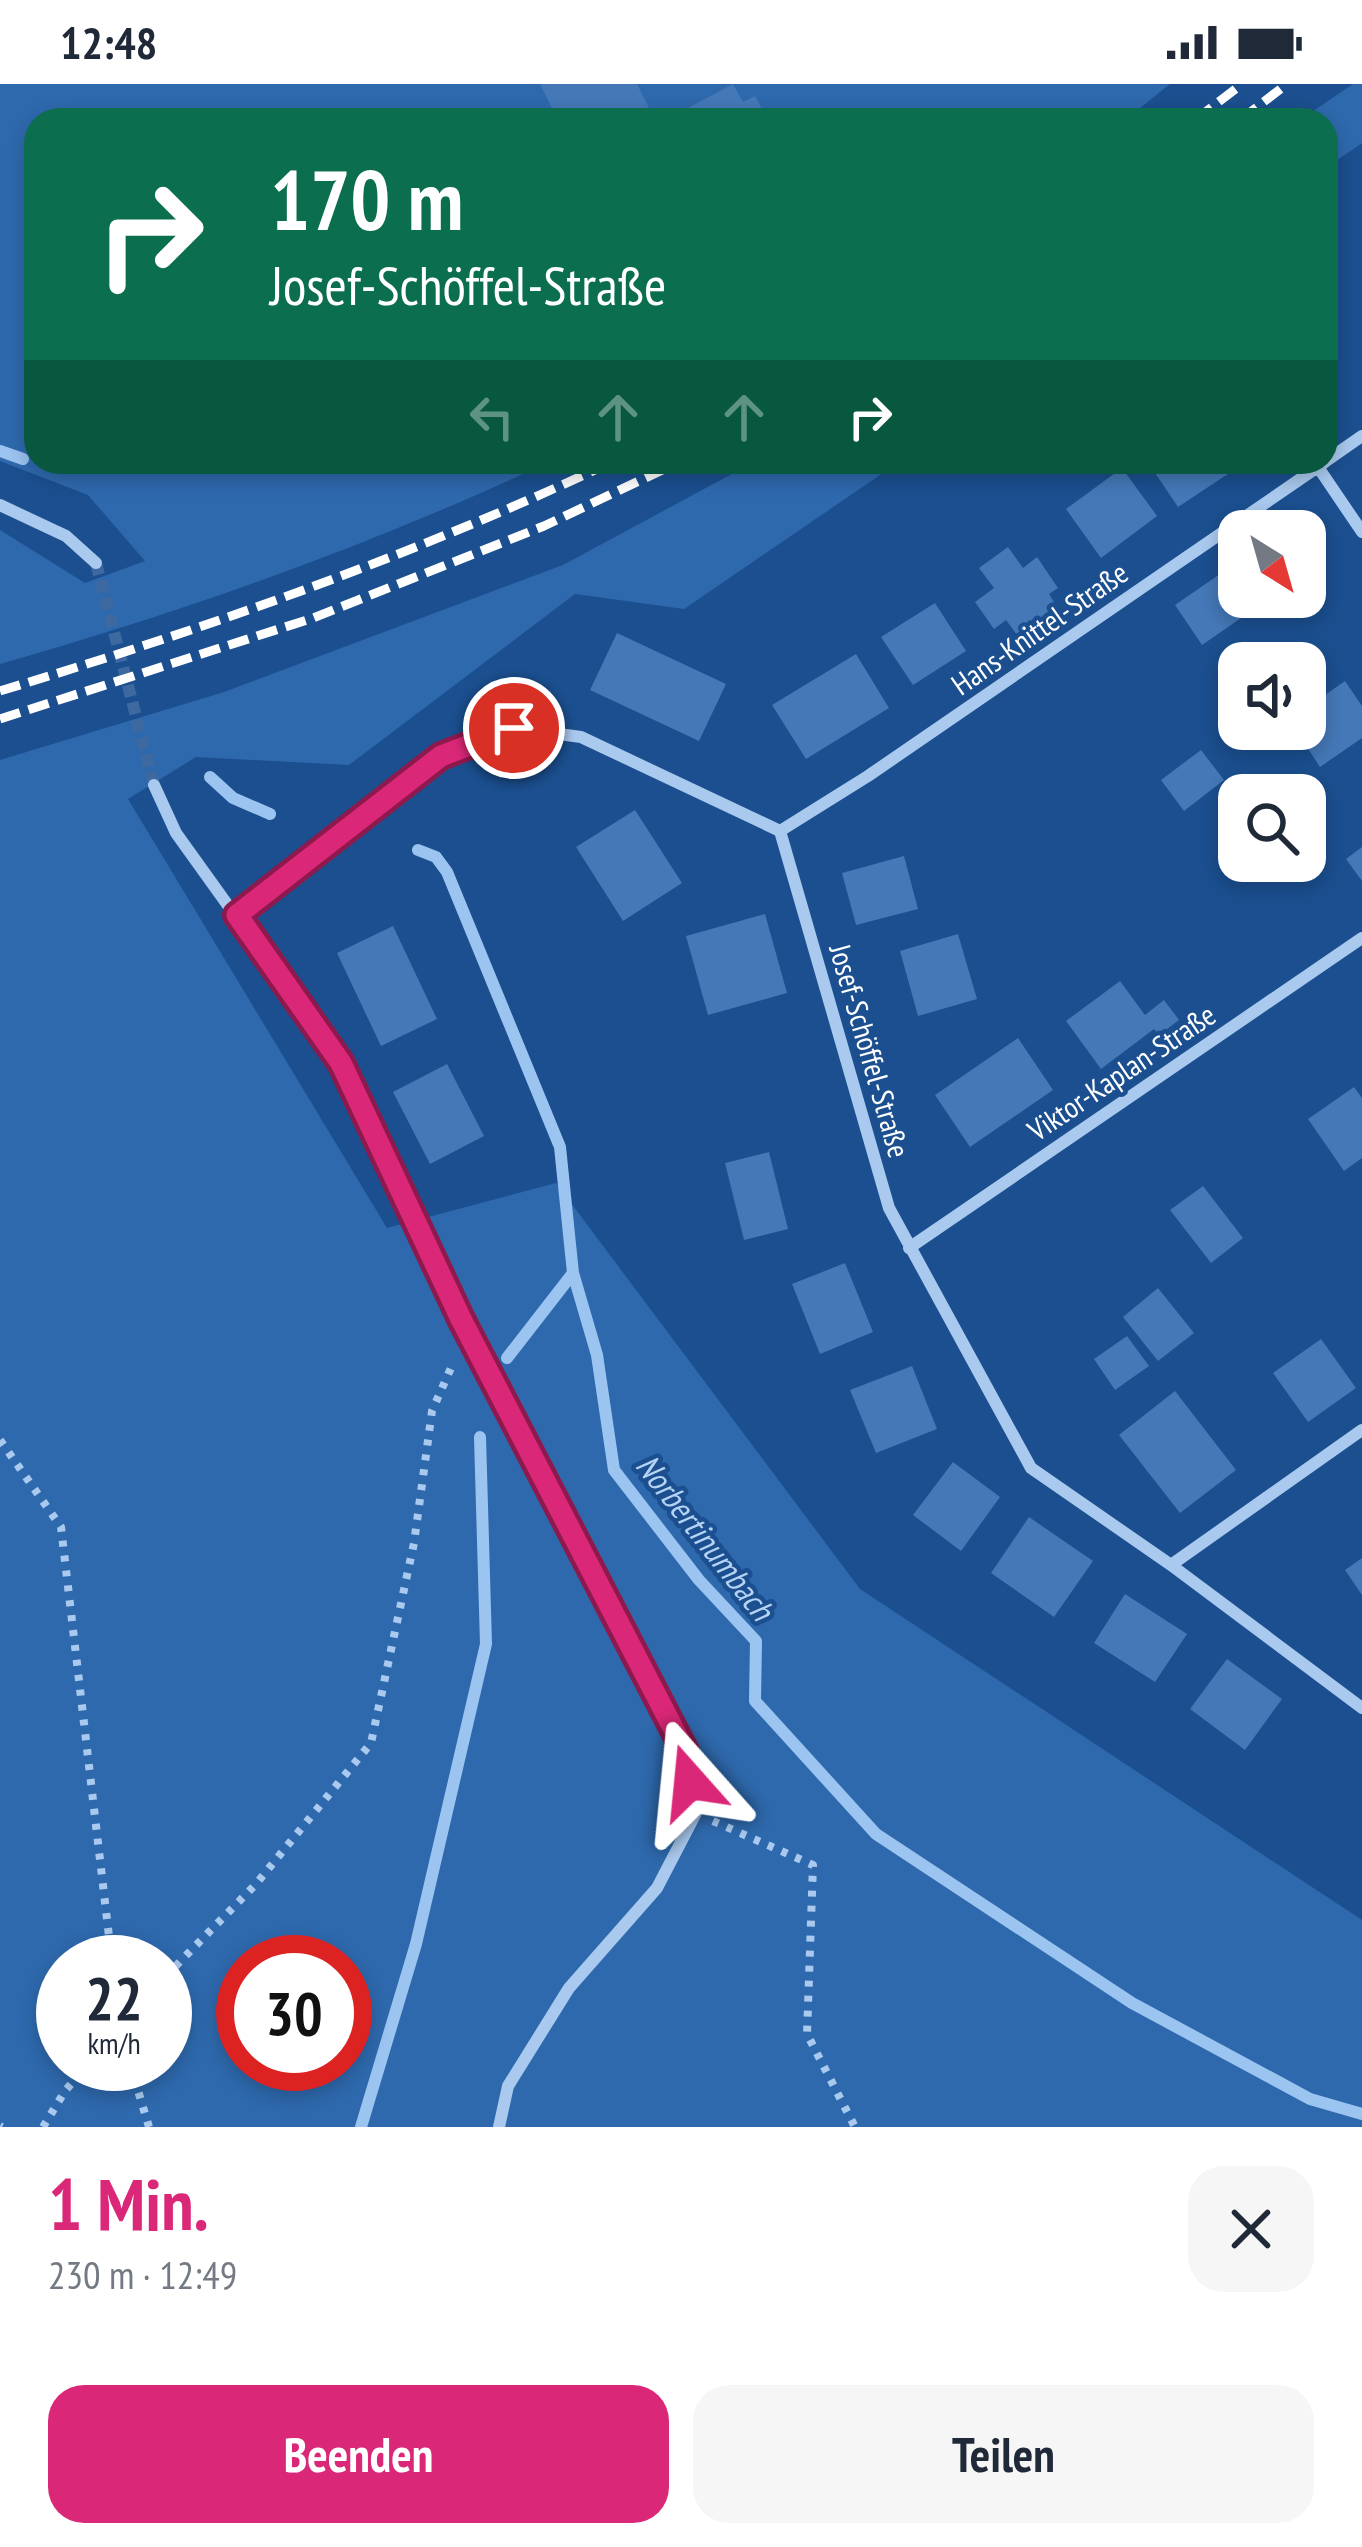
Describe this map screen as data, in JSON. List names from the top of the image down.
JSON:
{
  "streets": {
    "street": ["Hans-Knittel-Straße", "Josef-Schöffel-Straße", "Viktor-Kaplan-Straße"]
  },
  "crossings": [
    ["Hans-Knittel-Straße", "Josef-Schöffel-Straße"],
    ["Josef-Schöffel-Straße", "Viktor-Kaplan-Straße"]
  ],
  "water": ["Norbertinumbach"],
  "north": "bottom right",
  "page": {
    "status": "12:48",
    "turn": ["170 m", "Josef-Schöffel-Straße"],
    "speed": "22 km/h",
    "limit": "30",
    "heading": ["1 Min.", "230 m · 12:49"],
    "buttons": ["Beenden", "Teilen"]
  }
}
